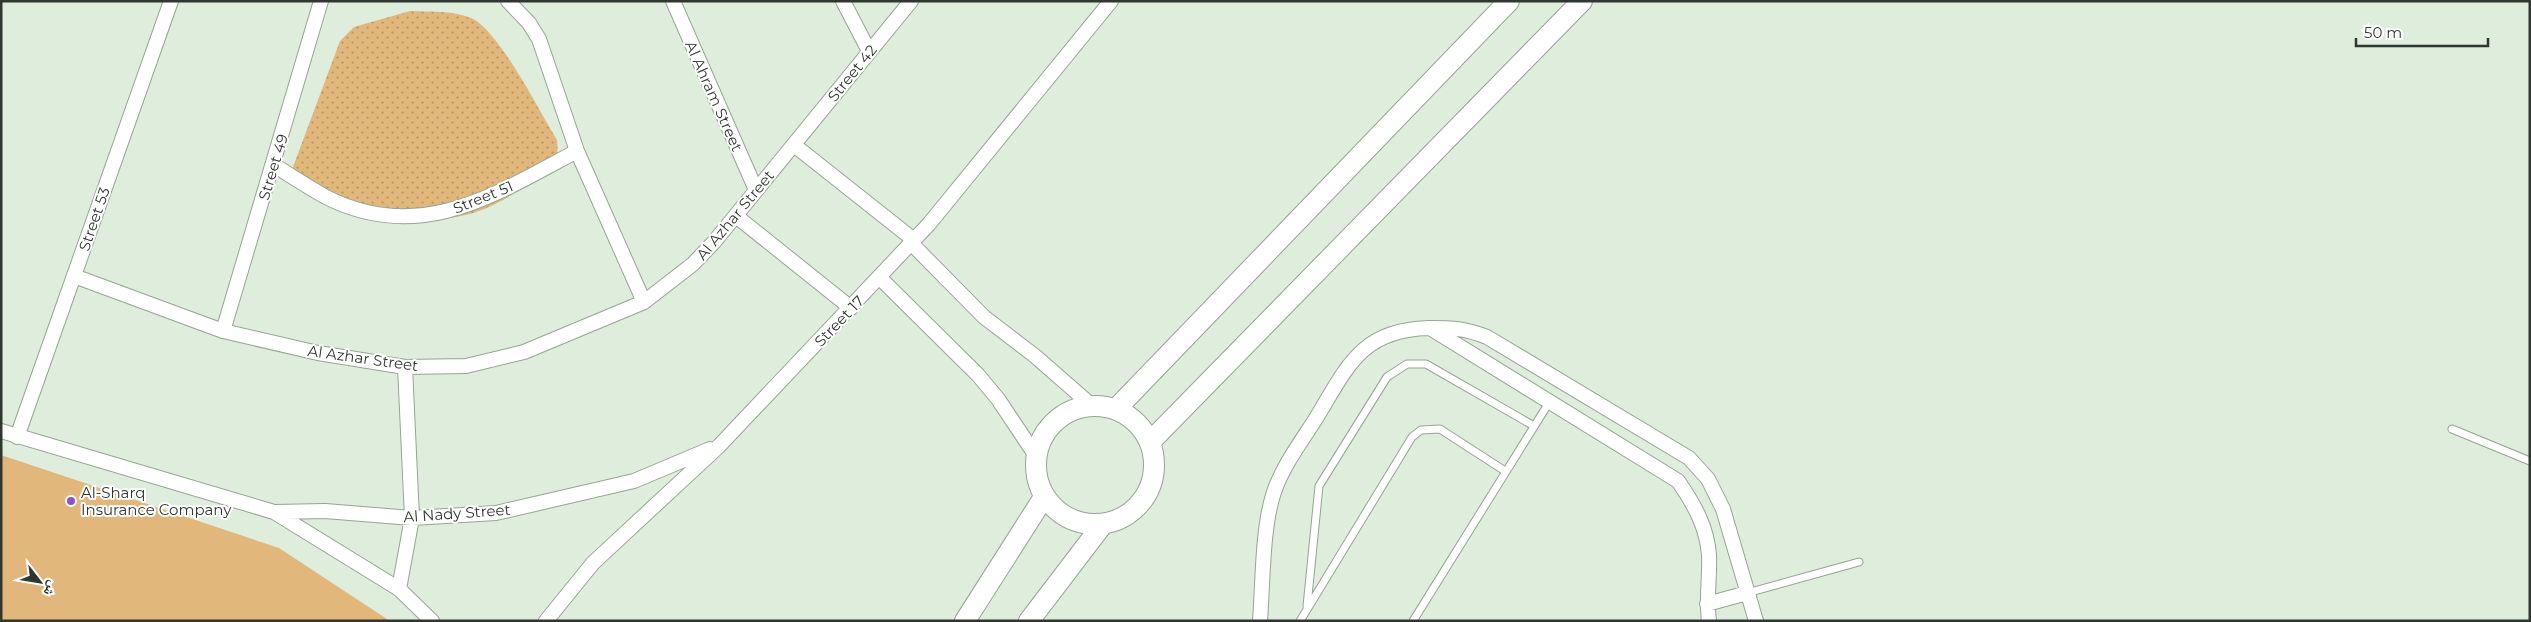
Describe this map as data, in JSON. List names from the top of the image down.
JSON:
{
  "streets": {
    "street": [
      "Street 42",
      "Al Ahram Street",
      "Street 49",
      "Street 51",
      "Al Azhar Street",
      "Street 53",
      "Street 17",
      "Al Nady Street"
    ]
  },
  "crossings": [
    ["Street 42", "Al Azhar Street"],
    ["Al Ahram Street", "Al Azhar Street"],
    ["Street 49", "Street 51"],
    ["Street 49", "Al Azhar Street"],
    ["Al Azhar Street", "Street 53"],
    ["Street 53", "Al Nady Street"],
    ["Street 17", "Al Nady Street"]
  ],
  "places": ["Al-Sharq Insurance Company"],
  "scale_bar": "50 m",
  "north": "bottom right"
}
